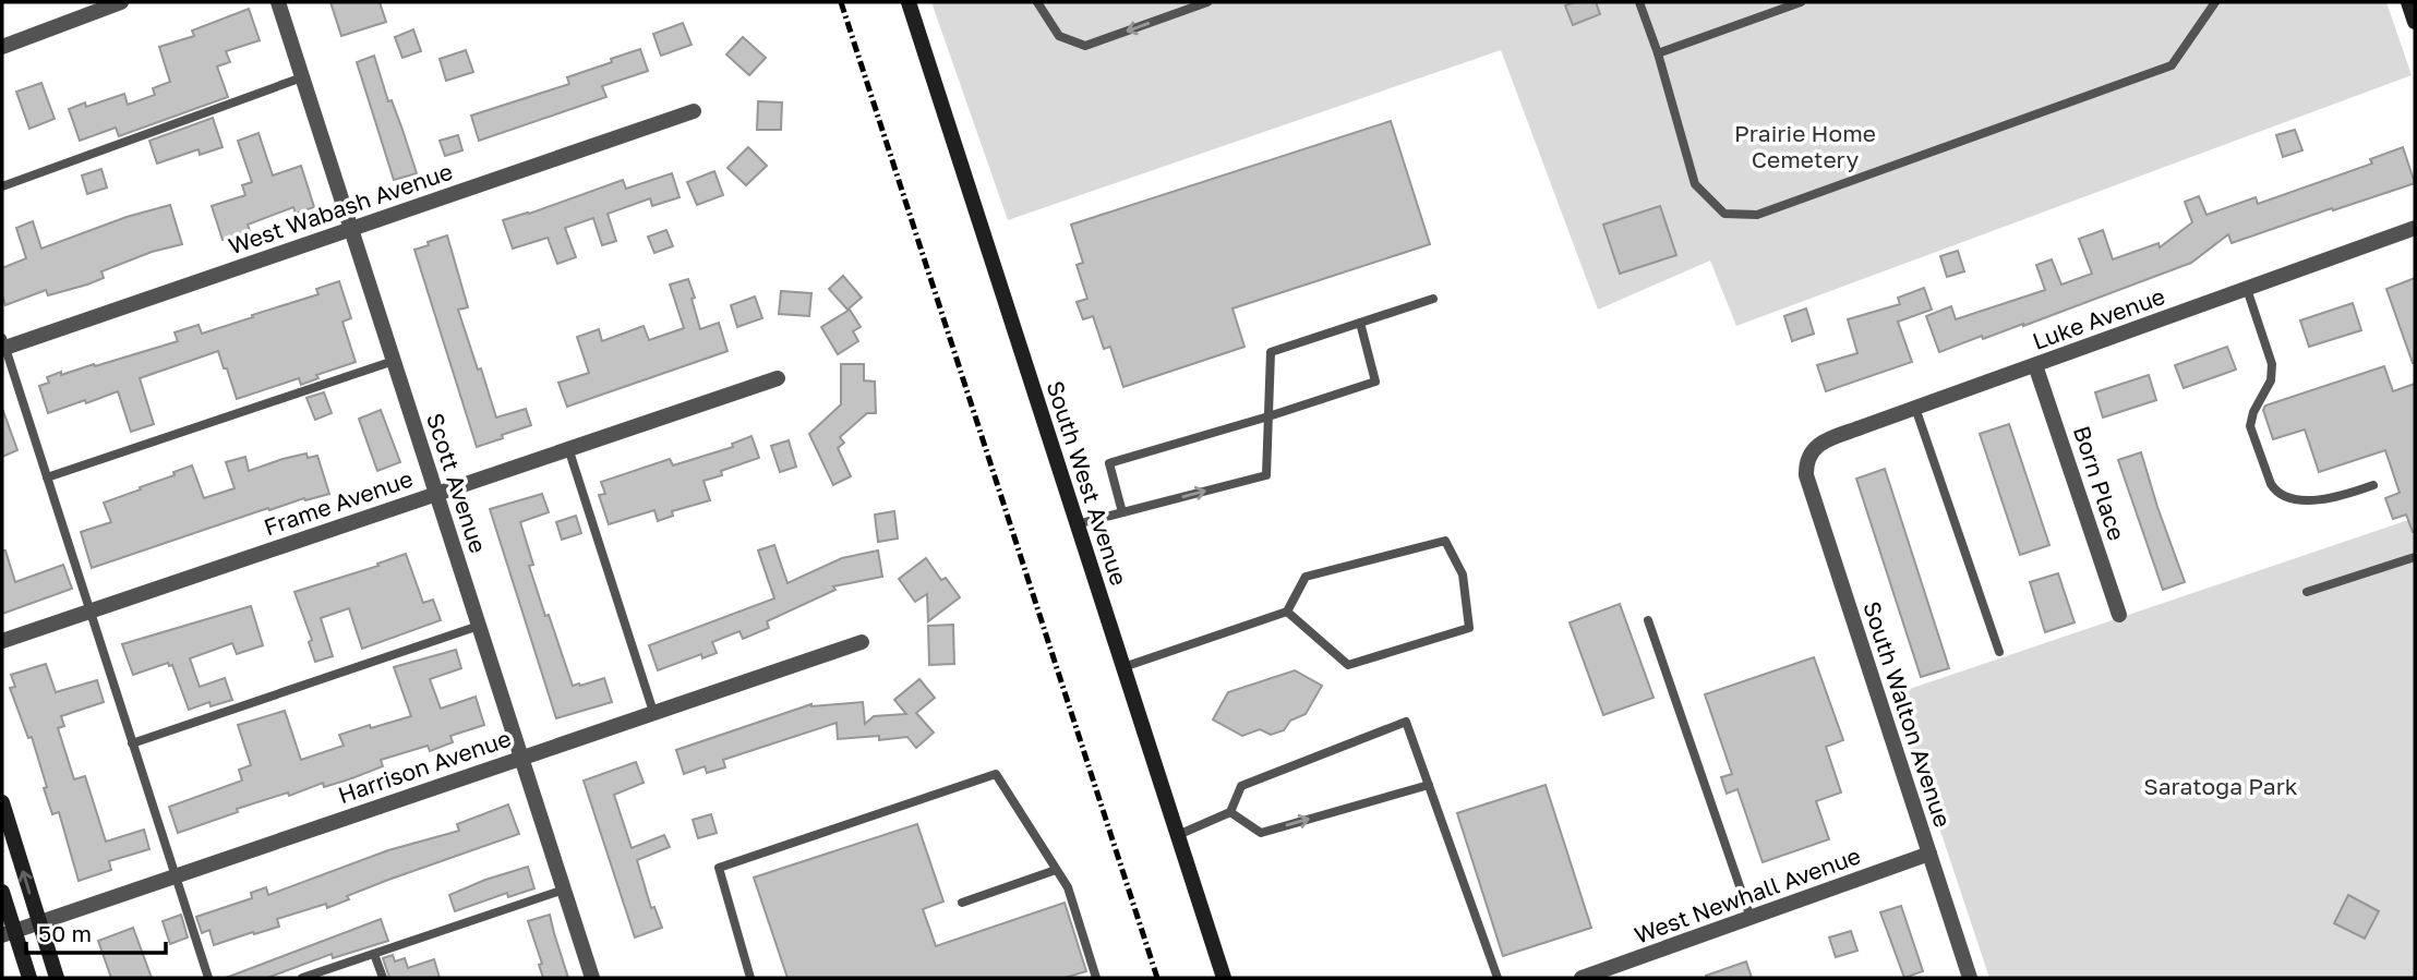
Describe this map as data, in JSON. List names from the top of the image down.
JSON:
{
  "streets": {
    "street": [
      "West Wabash Avenue",
      "Luke Avenue",
      "Scott Avenue",
      "South West Avenue",
      "Born Place",
      "Frame Avenue",
      "South Walton Avenue",
      "Harrison Avenue",
      "West Newhall Avenue"
    ]
  },
  "crossings": [
    ["West Wabash Avenue", "Scott Avenue"],
    ["Luke Avenue", "Born Place"],
    ["Luke Avenue", "South Walton Avenue"],
    ["Scott Avenue", "Frame Avenue"],
    ["Scott Avenue", "Harrison Avenue"],
    ["South Walton Avenue", "West Newhall Avenue"]
  ],
  "parks": ["Prairie Home Cemetery", "Saratoga Park"],
  "scale_bar": "50 m"
}
